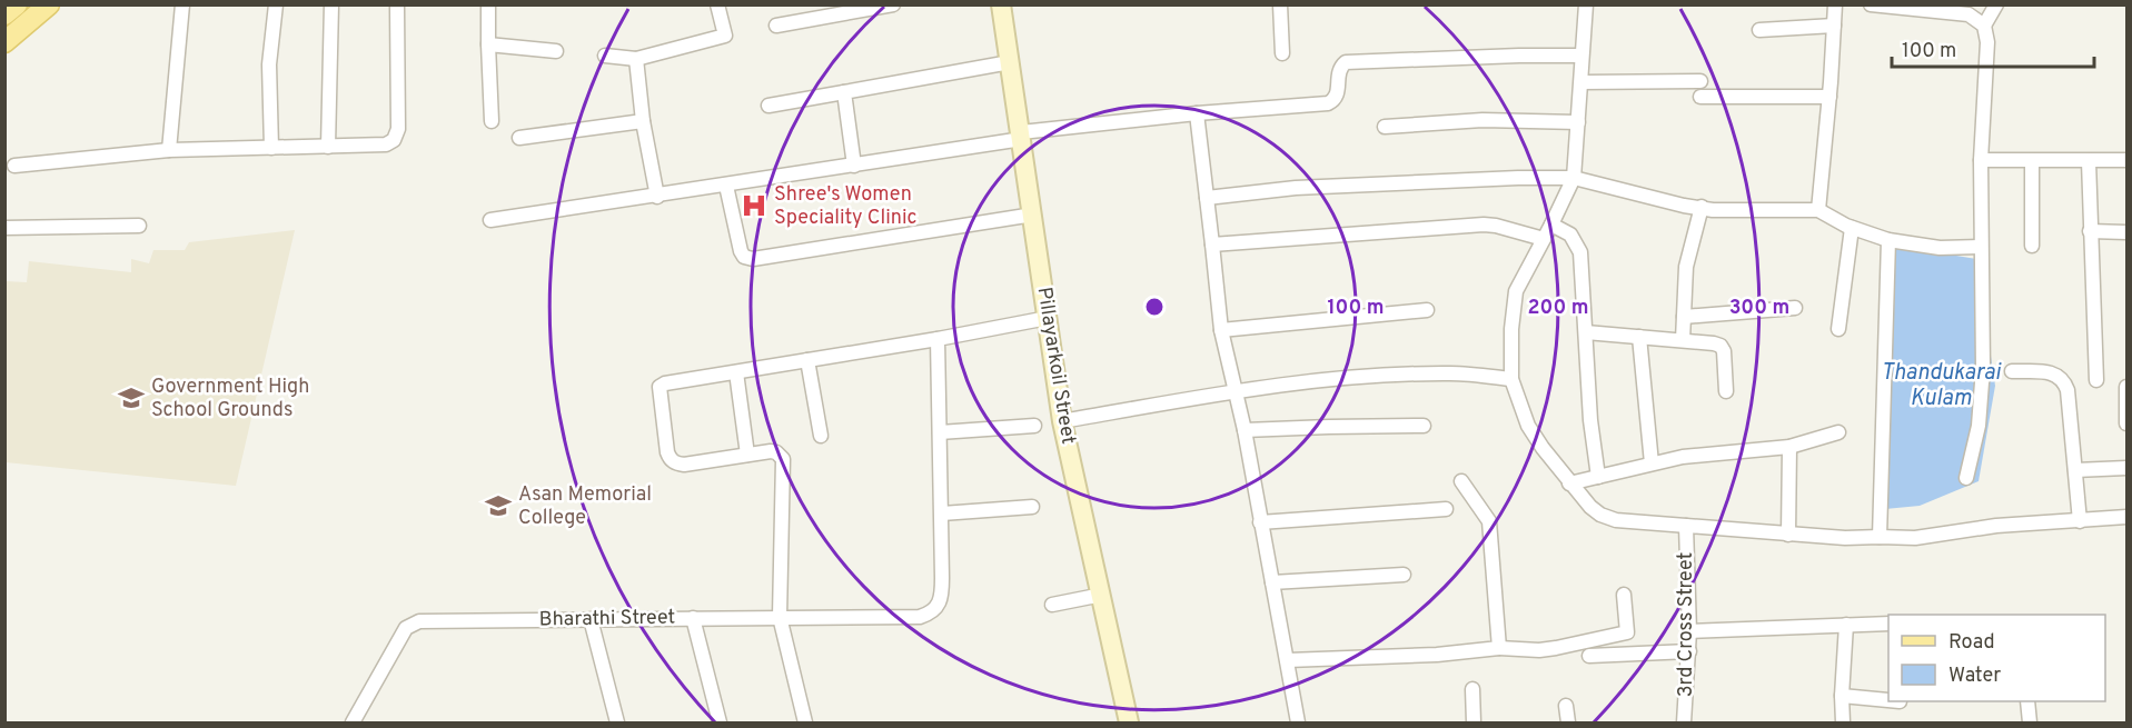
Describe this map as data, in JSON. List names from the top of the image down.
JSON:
{
  "streets": {
    "street": ["Pillayarkoil Street", "Bharathi Street", "3rd Cross Street"]
  },
  "water": ["Thandukarai Kulam"],
  "places": {
    "hospital": ["Shree's Women Speciality Clinic"],
    "school or university": ["Government High School Grounds", "Asan Memorial College"]
  },
  "legend": ["Road", "Water"],
  "scale_bar": "100 m",
  "rings": ["100 m", "200 m", "300 m"]
}
